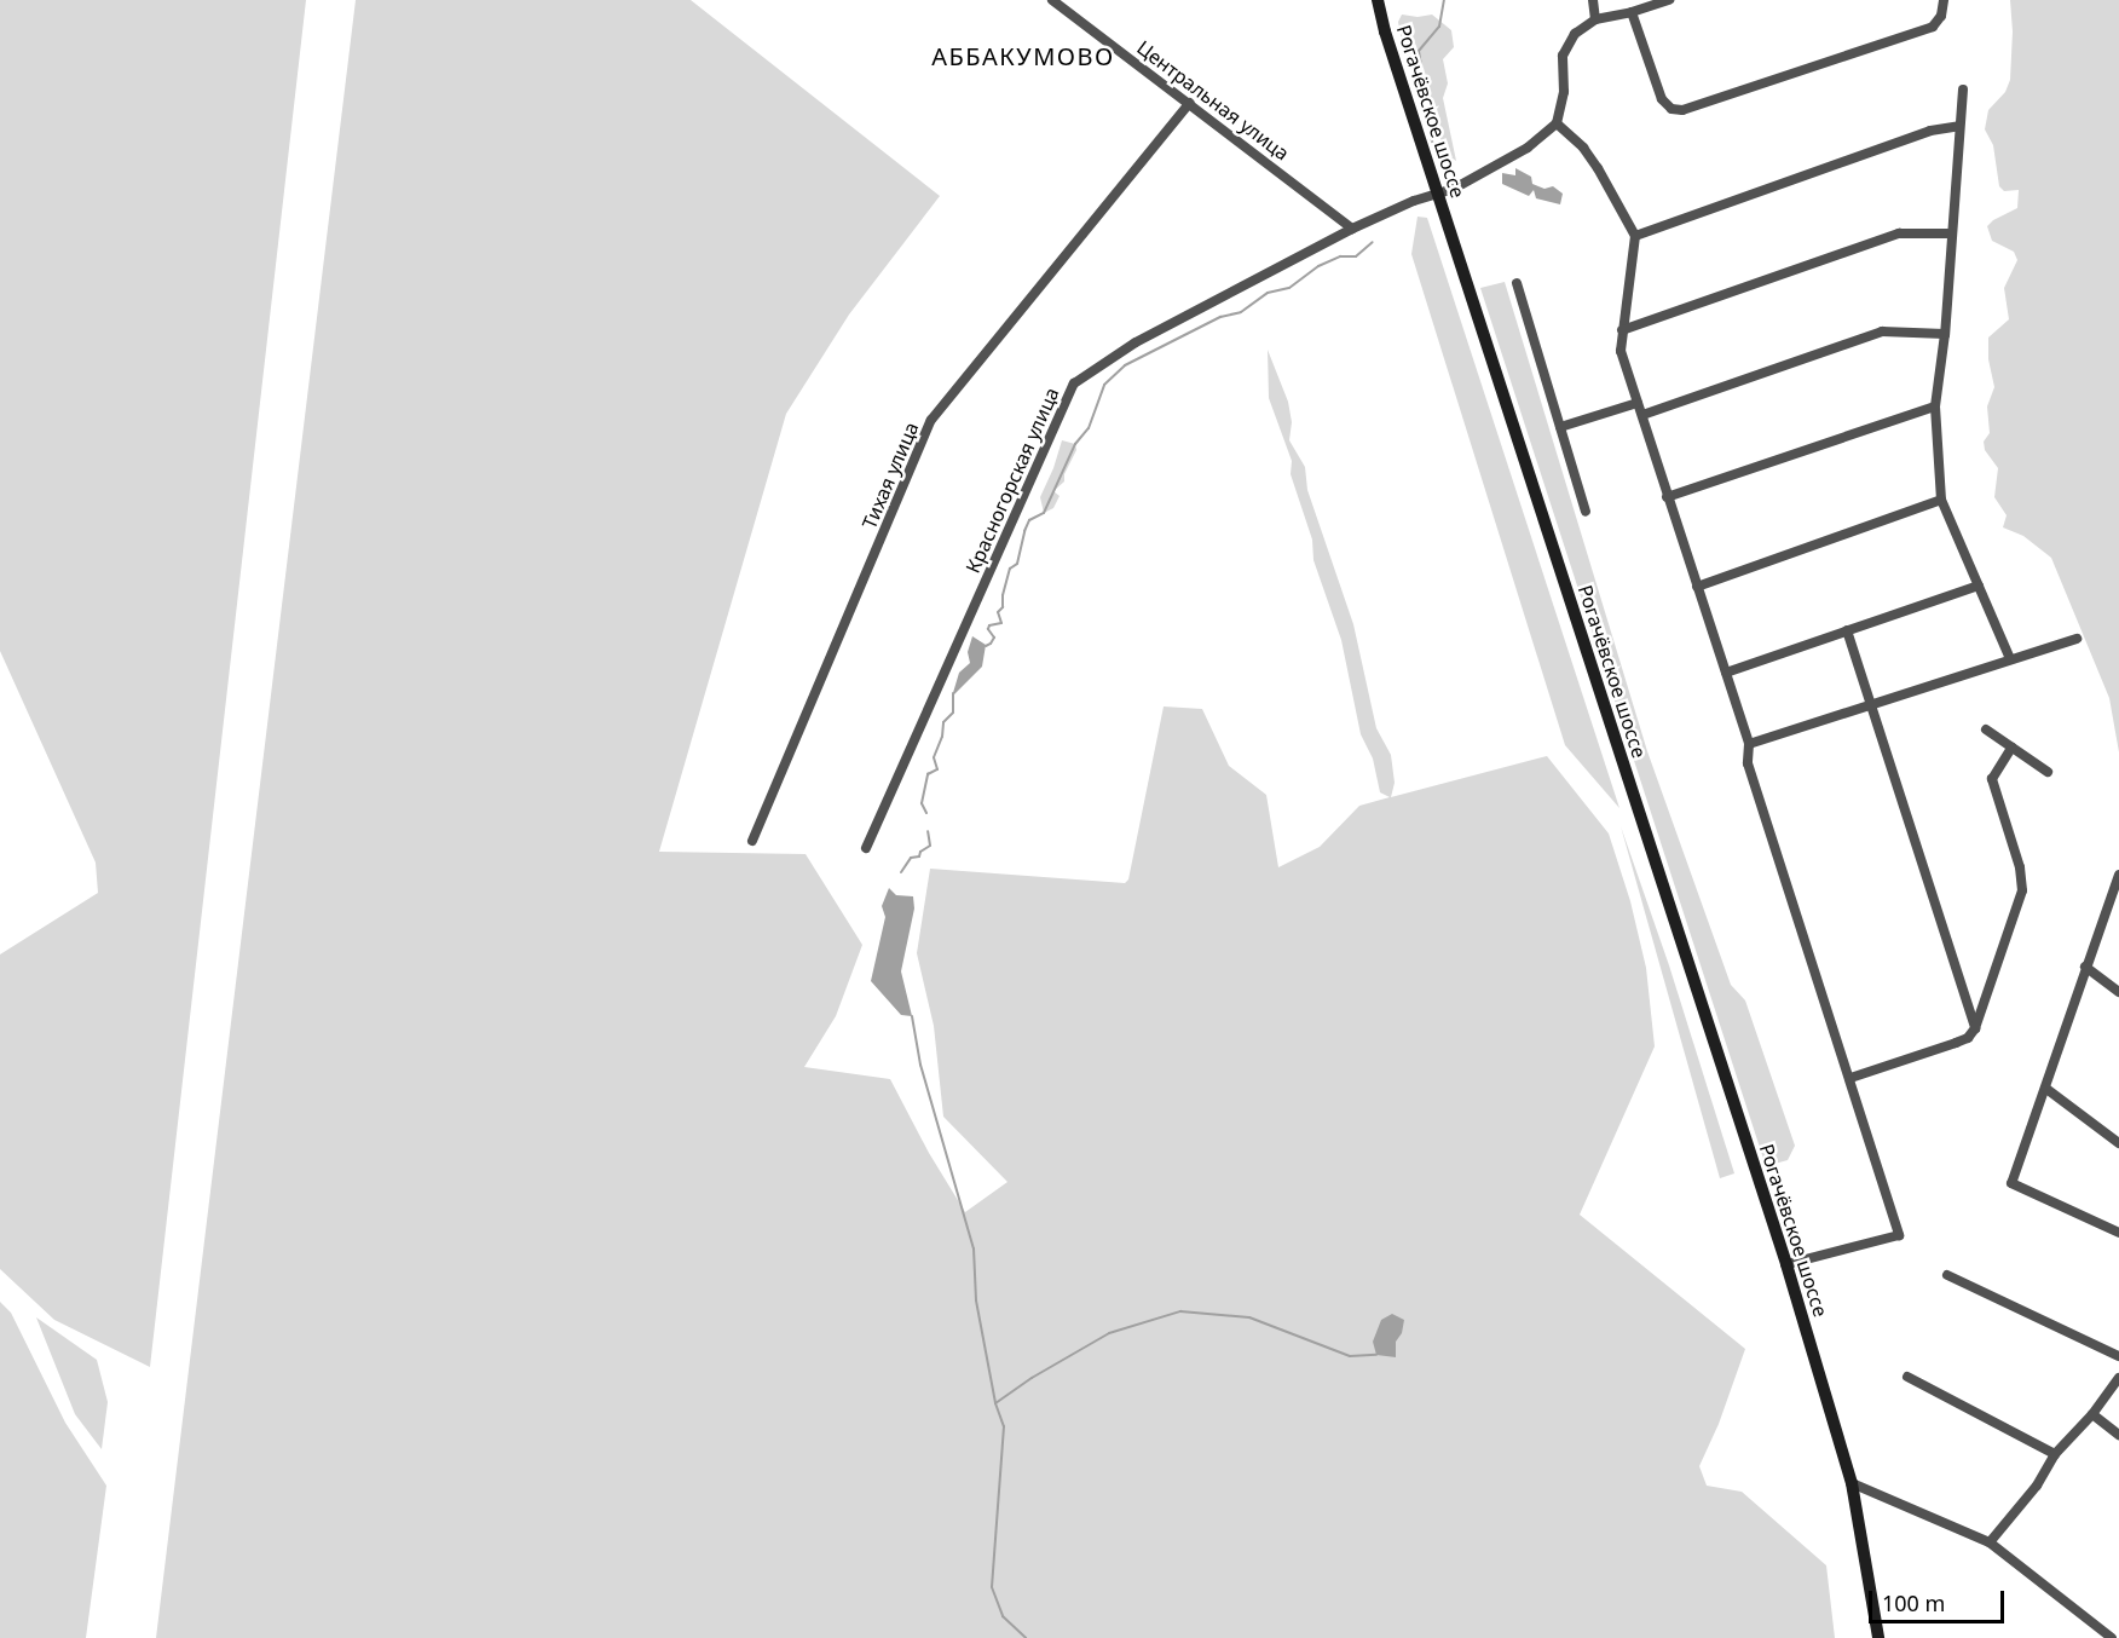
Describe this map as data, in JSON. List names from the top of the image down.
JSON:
{
  "streets": {
    "main road": ["Рогачёвское шоссе"],
    "street": ["Центральная улица", "Тихая улица", "Красногорская улица"]
  },
  "crossings": [
    ["Центральная улица", "Тихая улица"],
    ["Центральная улица", "Красногорская улица"],
    ["Рогачёвское шоссе", "Красногорская улица"]
  ],
  "districts": ["АББАКУМОВО"],
  "scale_bar": "100 m"
}
